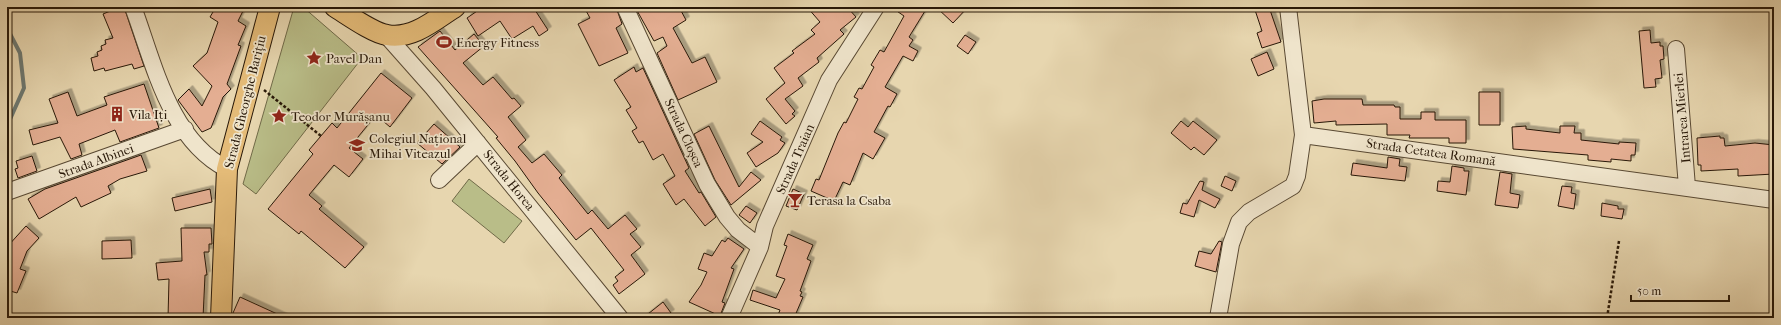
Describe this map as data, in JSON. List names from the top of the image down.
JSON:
{
  "streets": {
    "main road": ["Strada Gheorghe Barițiu", "Strada Horea"],
    "street": [
      "Intrarea Mierlei",
      "Strada Cloșca",
      "Strada Cetatea Romană",
      "Strada Traian",
      "Strada Albinei"
    ]
  },
  "crossings": [
    ["Intrarea Mierlei", "Strada Cetatea Romană"],
    ["Strada Cloșca", "Strada Traian"]
  ],
  "places": {
    "sports": ["Energy Fitness"],
    "place": ["Pavel Dan", "Teodor Murășanu"],
    "building": ["Vila Iți"],
    "school or university": ["Colegiul Național Mihai Viteazul"],
    "bar": ["Terasa la Csaba"]
  },
  "scale_bar": "50 m"
}
